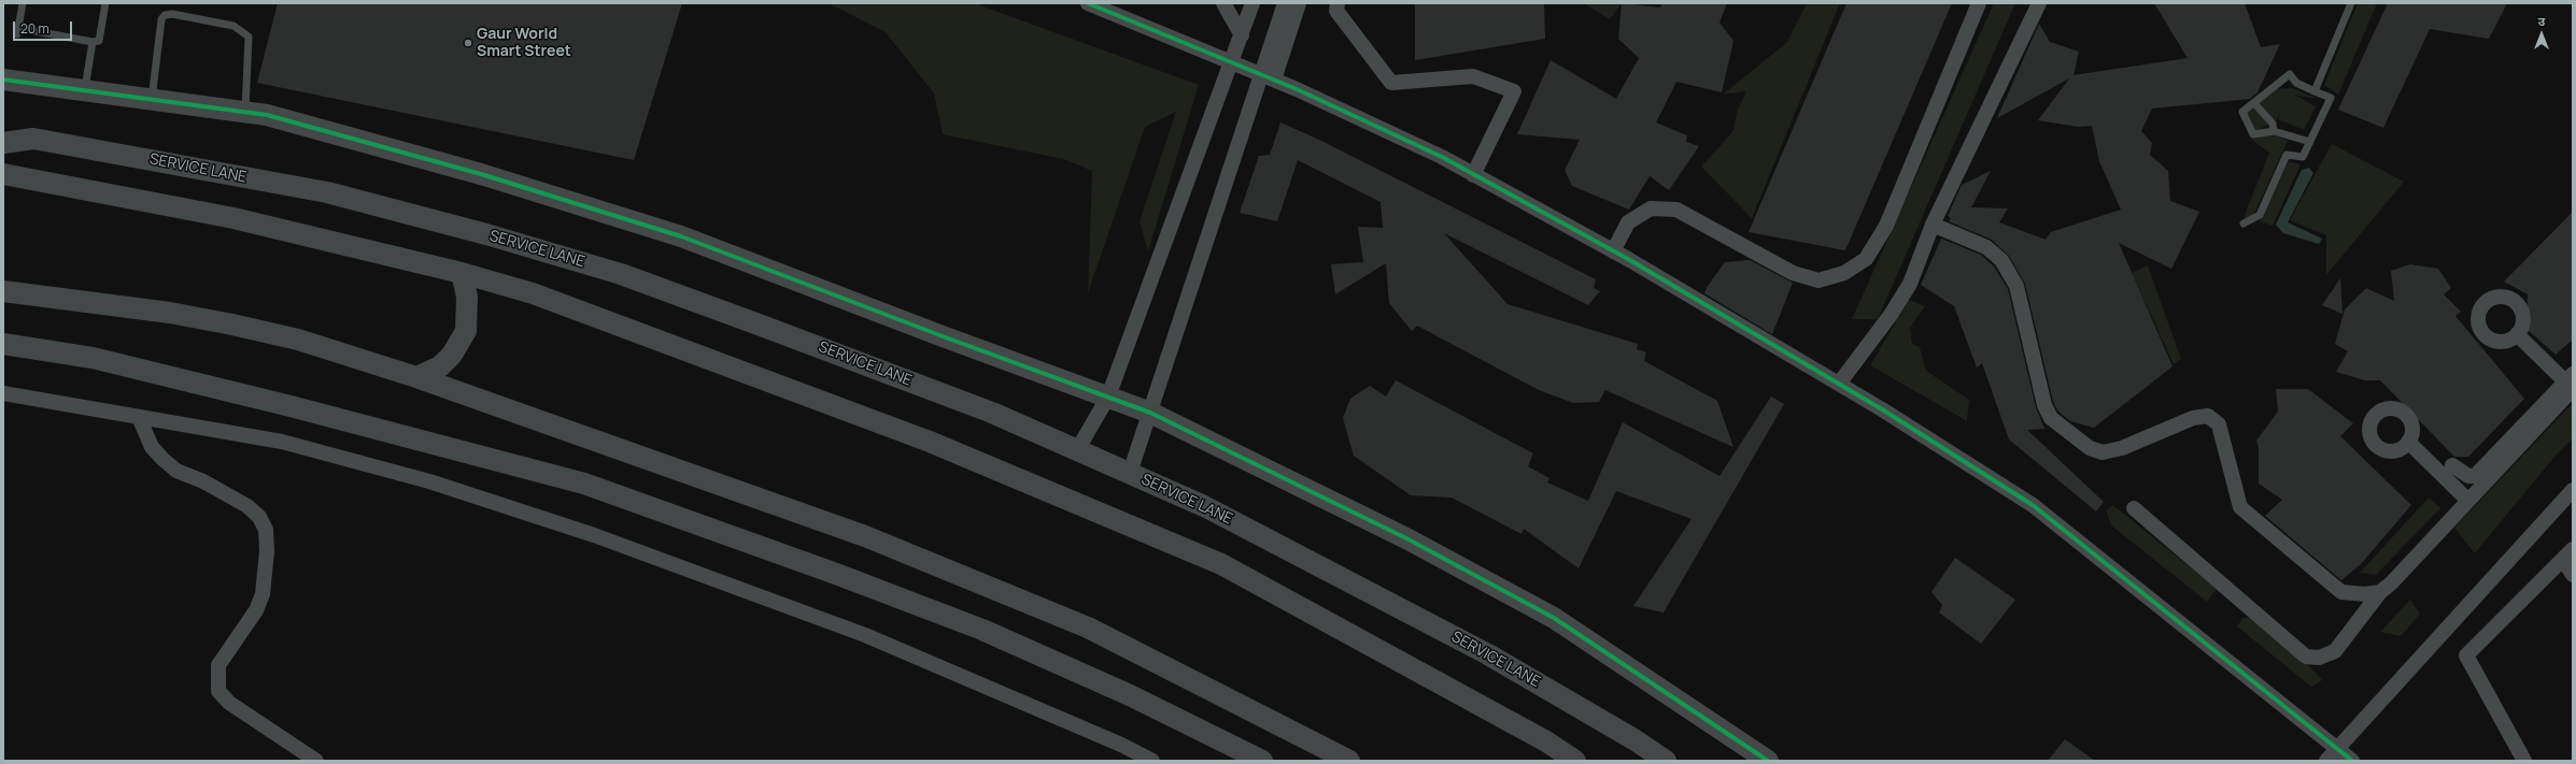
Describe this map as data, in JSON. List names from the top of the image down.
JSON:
{
  "streets": {
    "street": ["SERVICE LANE"]
  },
  "places": ["Gaur World Smart Street"],
  "scale_bar": "20 m",
  "north": "top"
}
